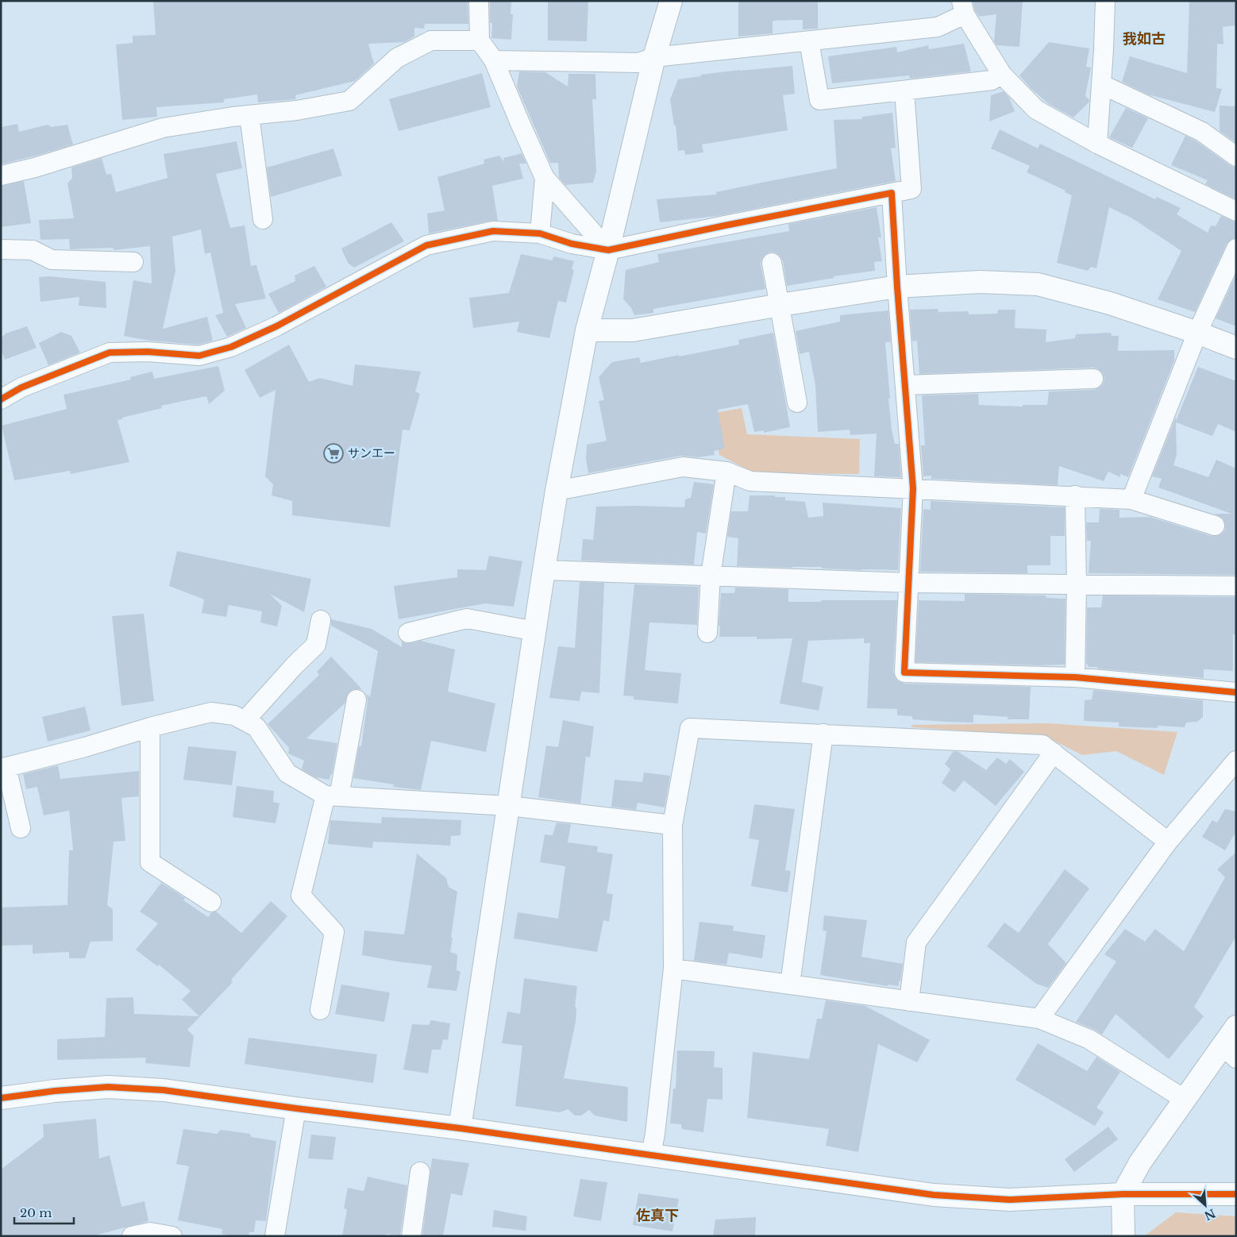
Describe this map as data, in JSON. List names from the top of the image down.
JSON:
{
  "districts": ["我如古", "佐真下"],
  "places": {
    "supermarket": ["サンエー"]
  },
  "scale_bar": "20 m",
  "north": "bottom right"
}
